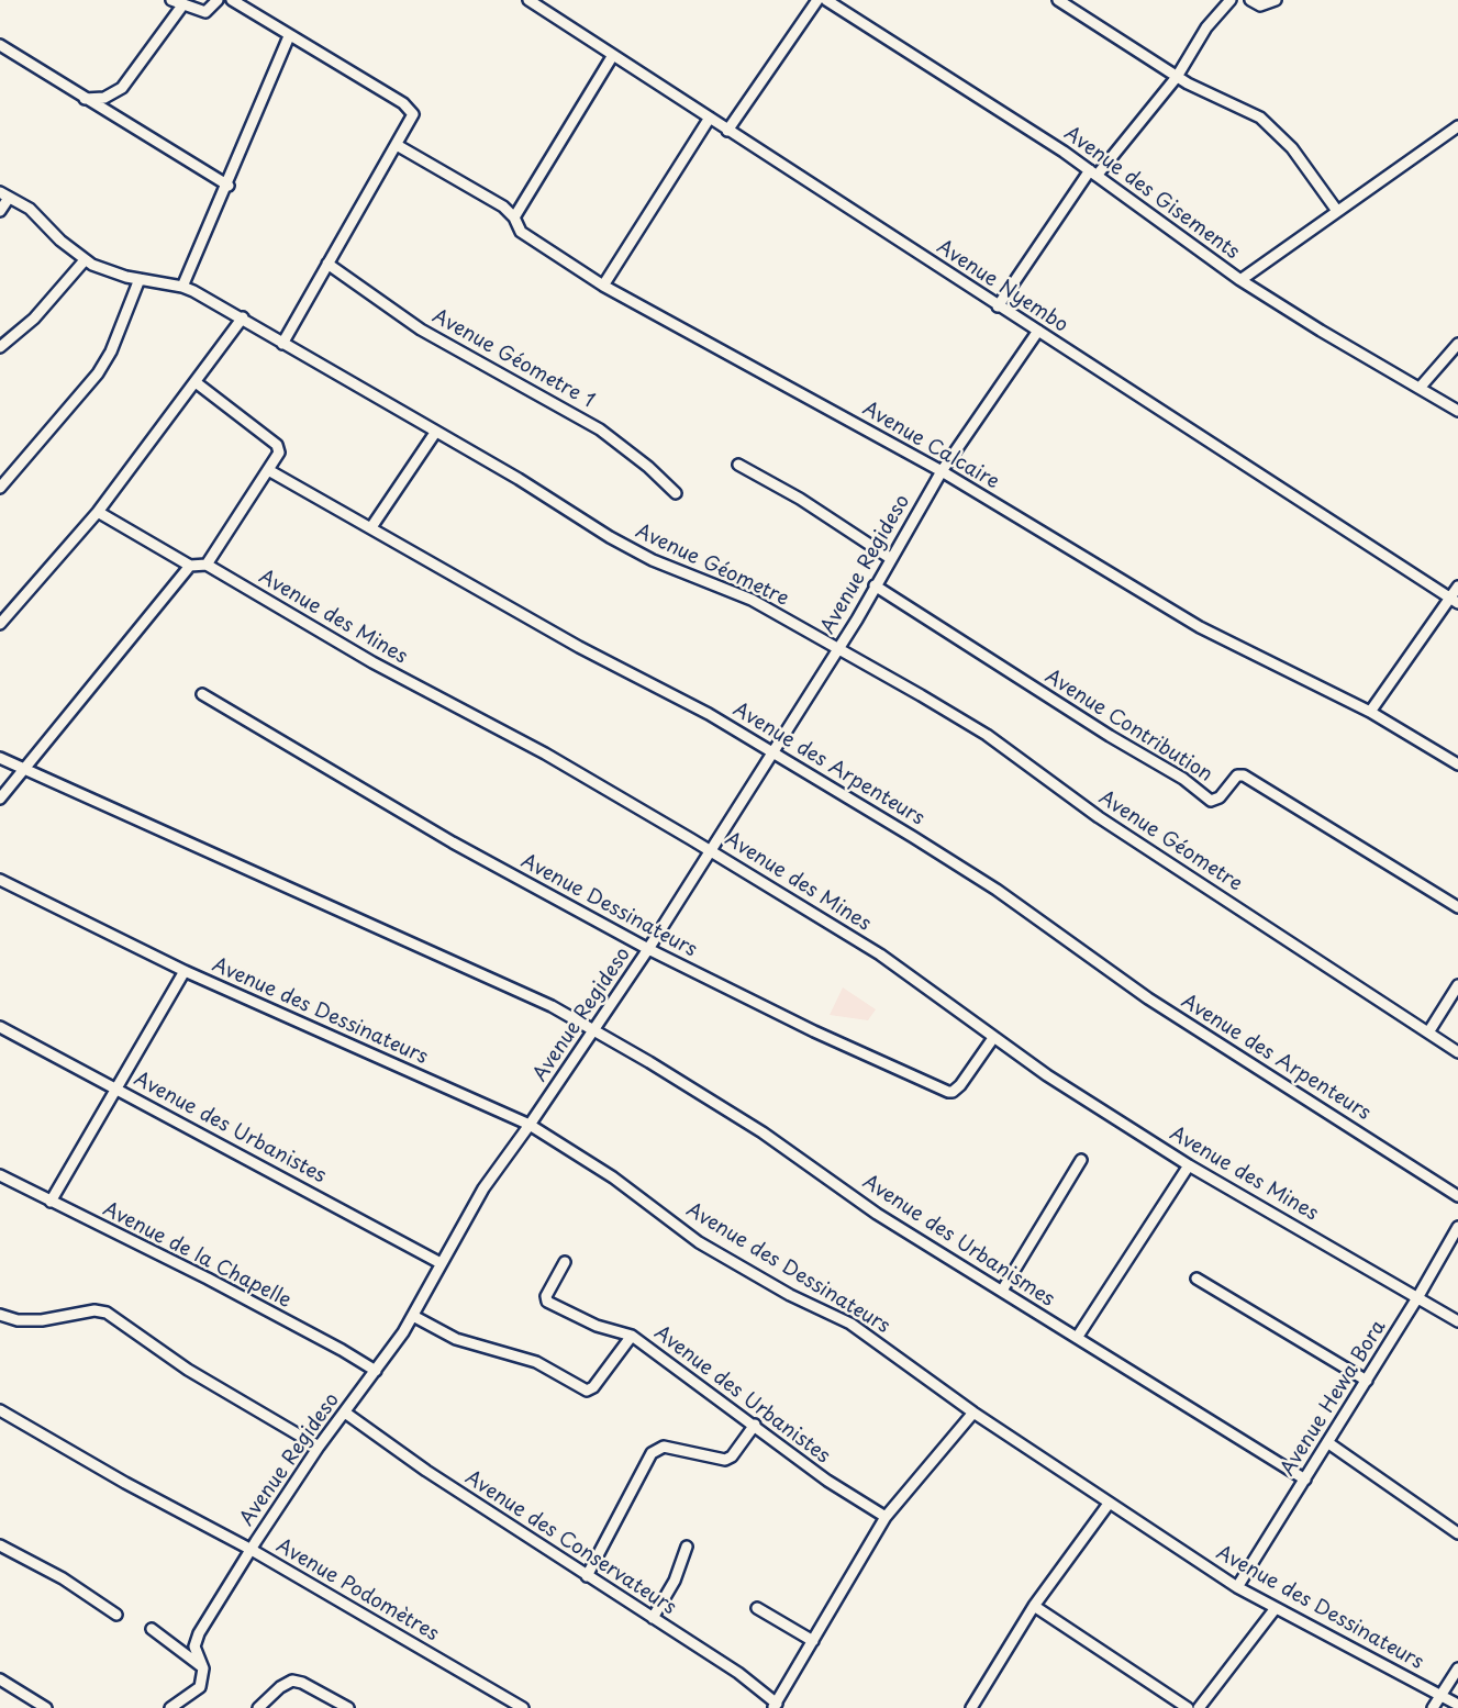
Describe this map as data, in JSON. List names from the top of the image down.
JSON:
{
  "streets": {
    "street": [
      "Avenue des Gisements",
      "Avenue Nyembo",
      "Avenue Géometre 1",
      "Avenue Calcaire",
      "Avenue Regideso",
      "Avenue Géometre",
      "Avenue des Mines",
      "Avenue Contribution",
      "Avenue des Arpenteurs",
      "Avenue Dessinateurs",
      "Avenue des Dessinateurs",
      "Avenue des Urbanistes",
      "Avenue des Urbanismes",
      "Avenue de la Chapelle",
      "Avenue Hewa Bora",
      "Avenue des Conservateurs",
      "Avenue Podomètres"
    ]
  },
  "crossings": [
    ["Avenue Nyembo", "Avenue Regideso"],
    ["Avenue Calcaire", "Avenue Regideso"],
    ["Avenue Regideso", "Avenue Géometre"],
    ["Avenue Regideso", "Avenue des Mines"],
    ["Avenue Regideso", "Avenue Contribution"],
    ["Avenue Regideso", "Avenue des Arpenteurs"],
    ["Avenue Regideso", "Avenue Dessinateurs"],
    ["Avenue Regideso", "Avenue des Dessinateurs"],
    ["Avenue Regideso", "Avenue des Urbanistes"],
    ["Avenue Regideso", "Avenue des Urbanismes"],
    ["Avenue Regideso", "Avenue de la Chapelle"],
    ["Avenue Regideso", "Avenue des Conservateurs"],
    ["Avenue Regideso", "Avenue Podomètres"],
    ["Avenue des Mines", "Avenue Dessinateurs"],
    ["Avenue des Mines", "Avenue Hewa Bora"],
    ["Avenue des Dessinateurs", "Avenue Hewa Bora"],
    ["Avenue des Urbanismes", "Avenue Hewa Bora"]
  ]
}
